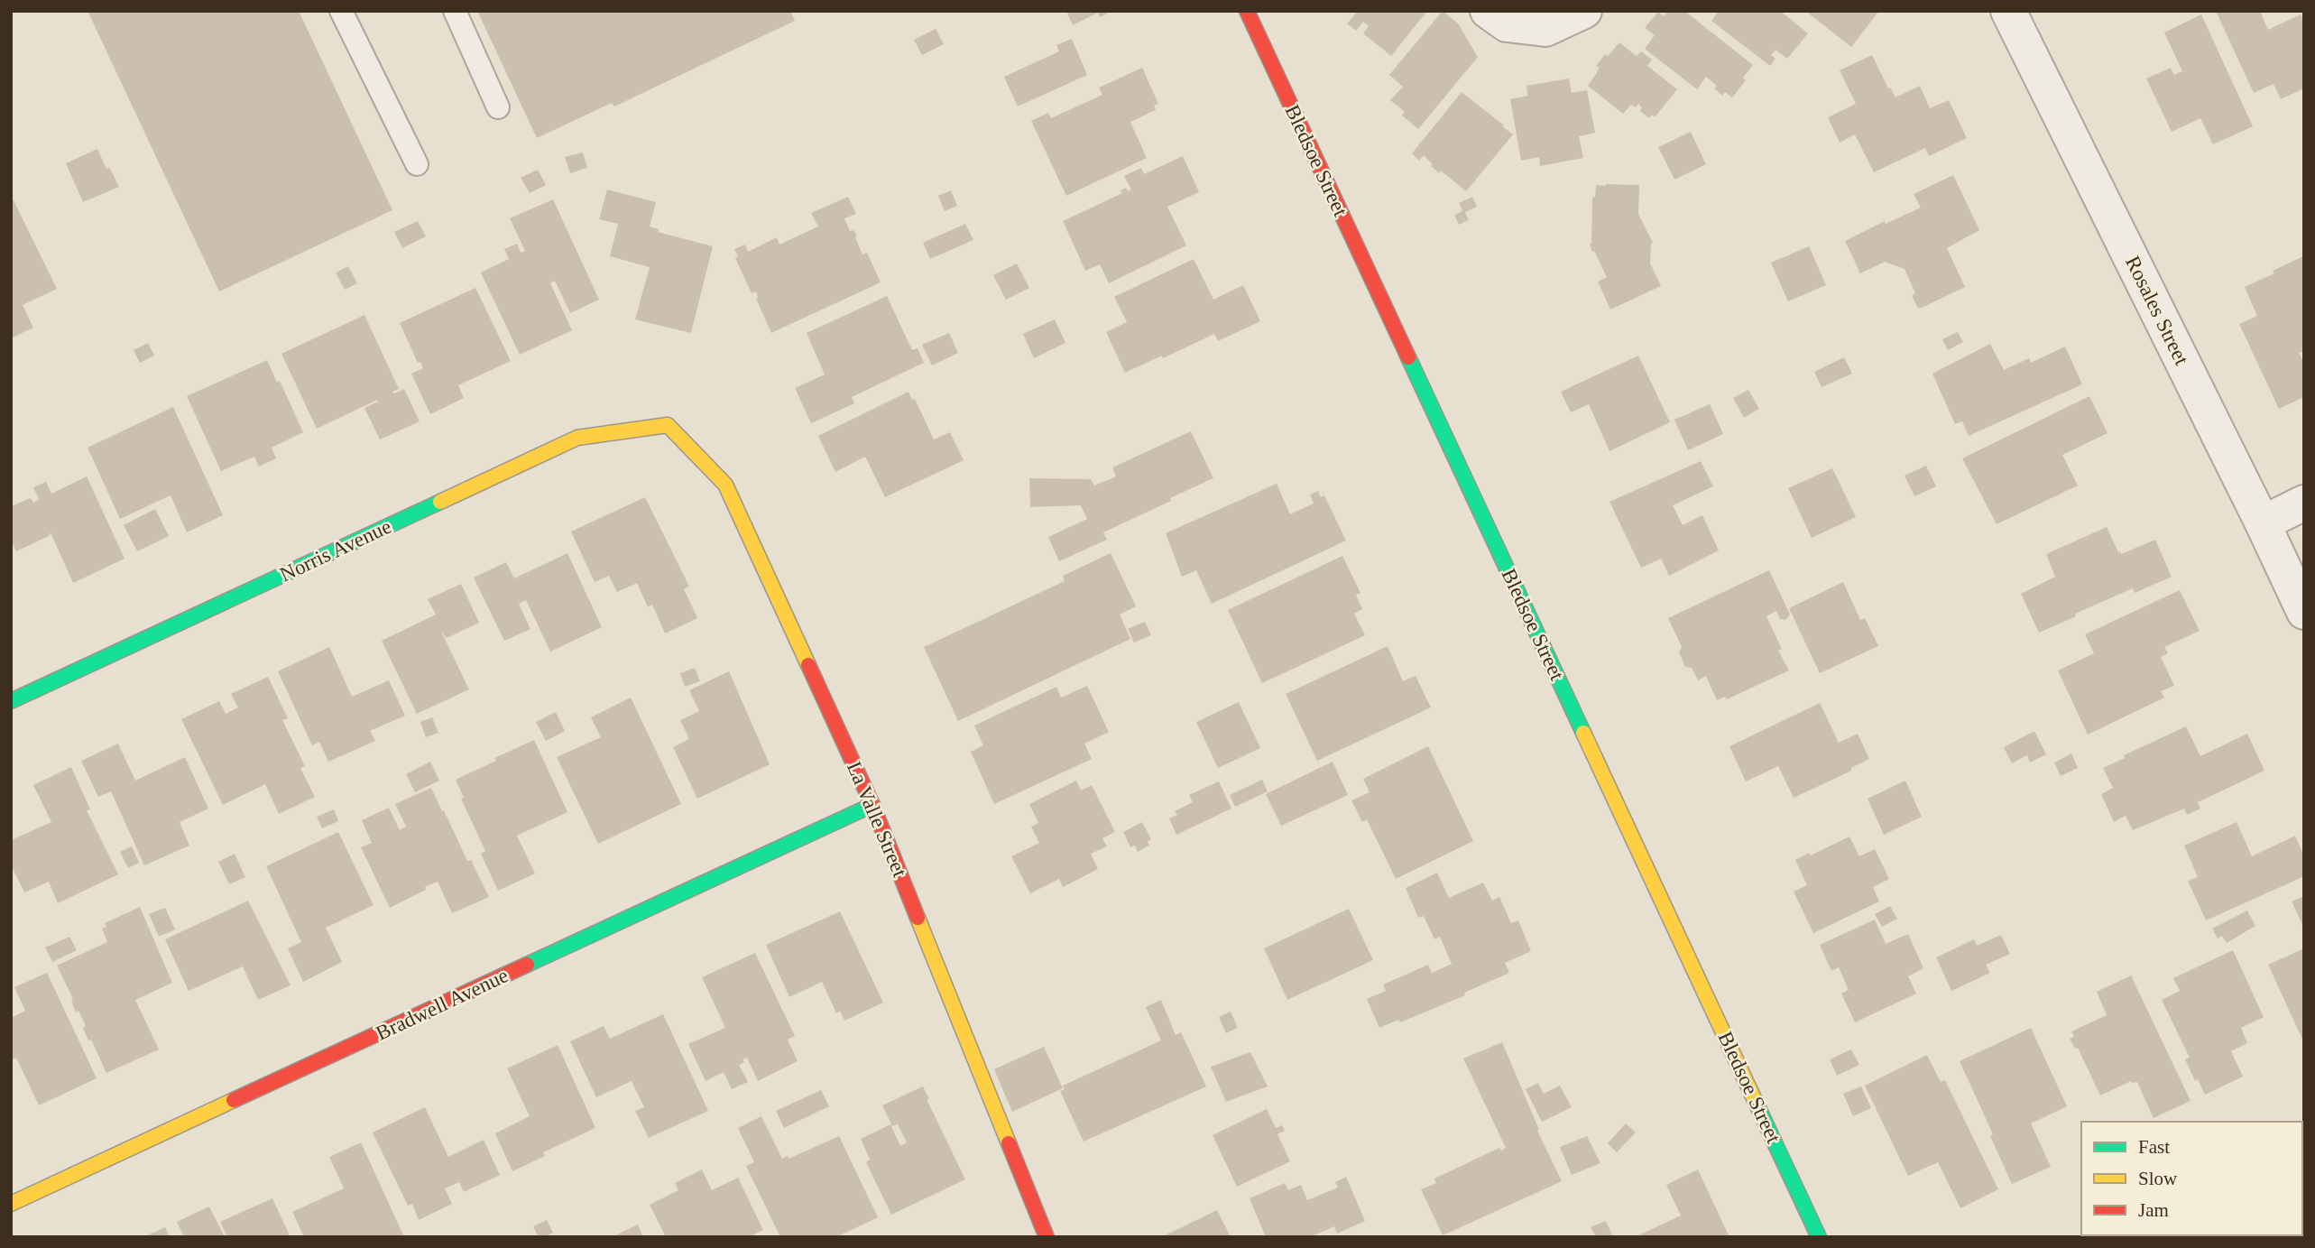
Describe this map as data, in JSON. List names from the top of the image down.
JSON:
{
  "streets": {
    "street": [
      "Bledsoe Street",
      "Rosales Street",
      "Norris Avenue",
      "La Valle Street",
      "Bradwell Avenue"
    ]
  },
  "crossings": [
    ["Norris Avenue", "La Valle Street"],
    ["La Valle Street", "Bradwell Avenue"]
  ],
  "legend": ["Fast", "Slow", "Jam"]
}
